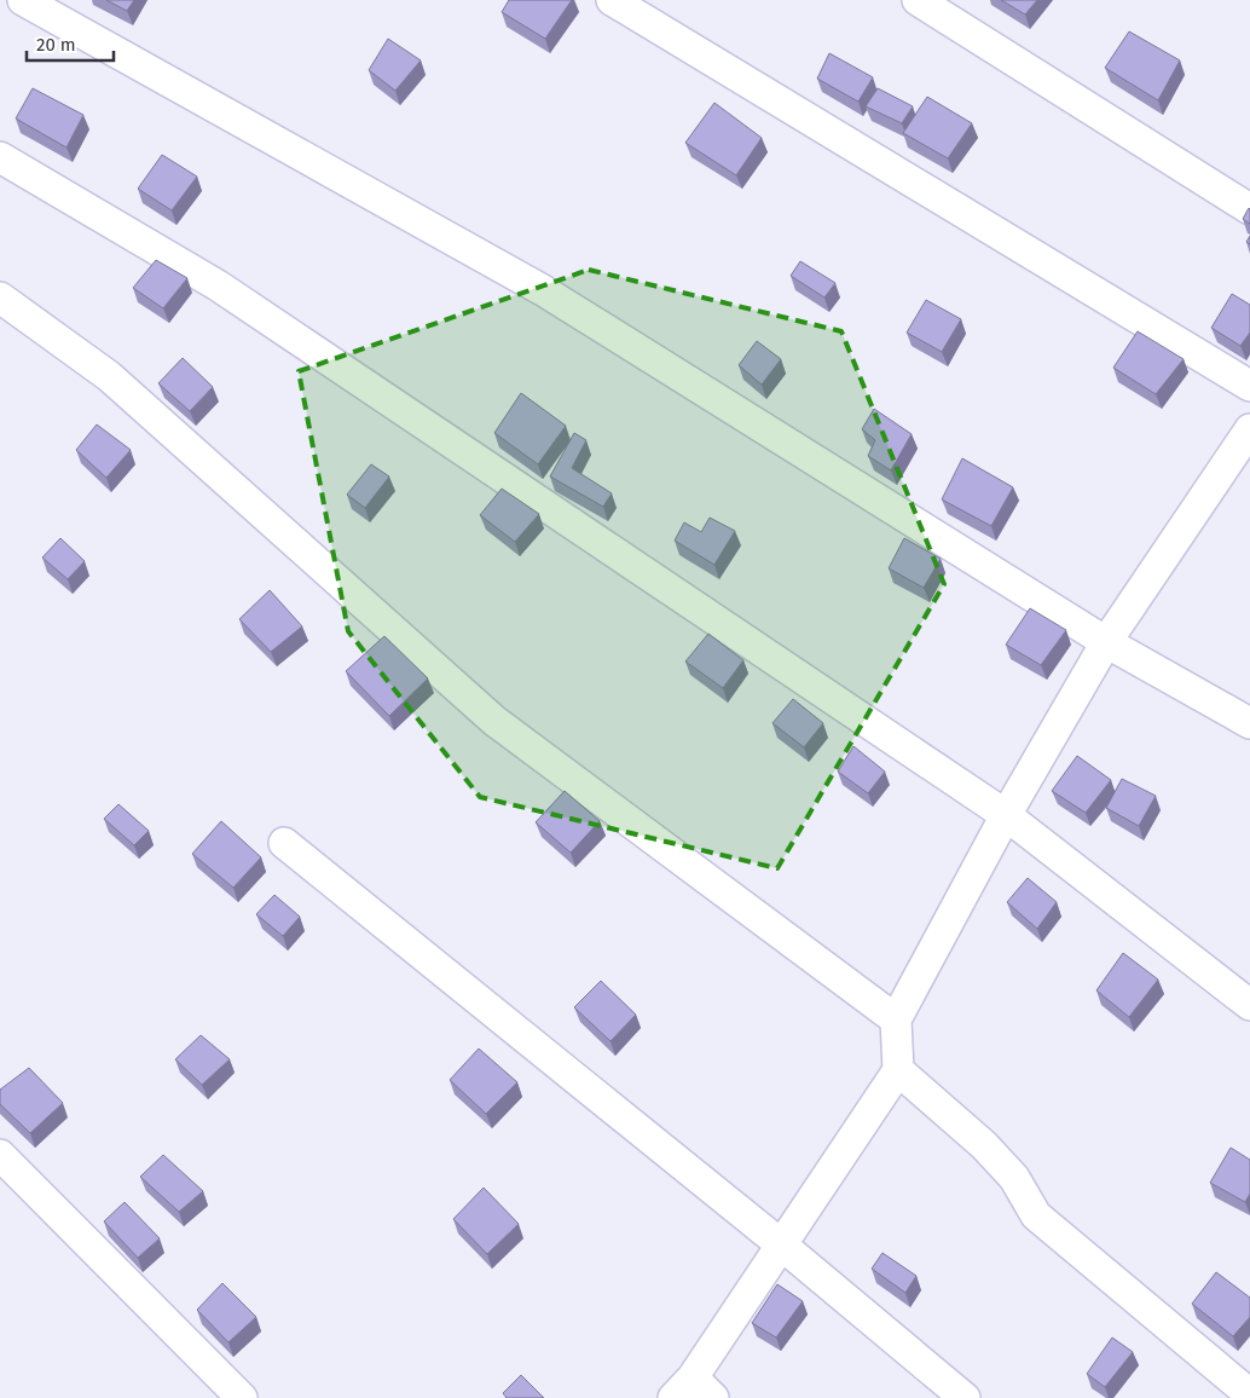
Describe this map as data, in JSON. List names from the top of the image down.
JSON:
{
  "scale_bar": "20 m"
}
